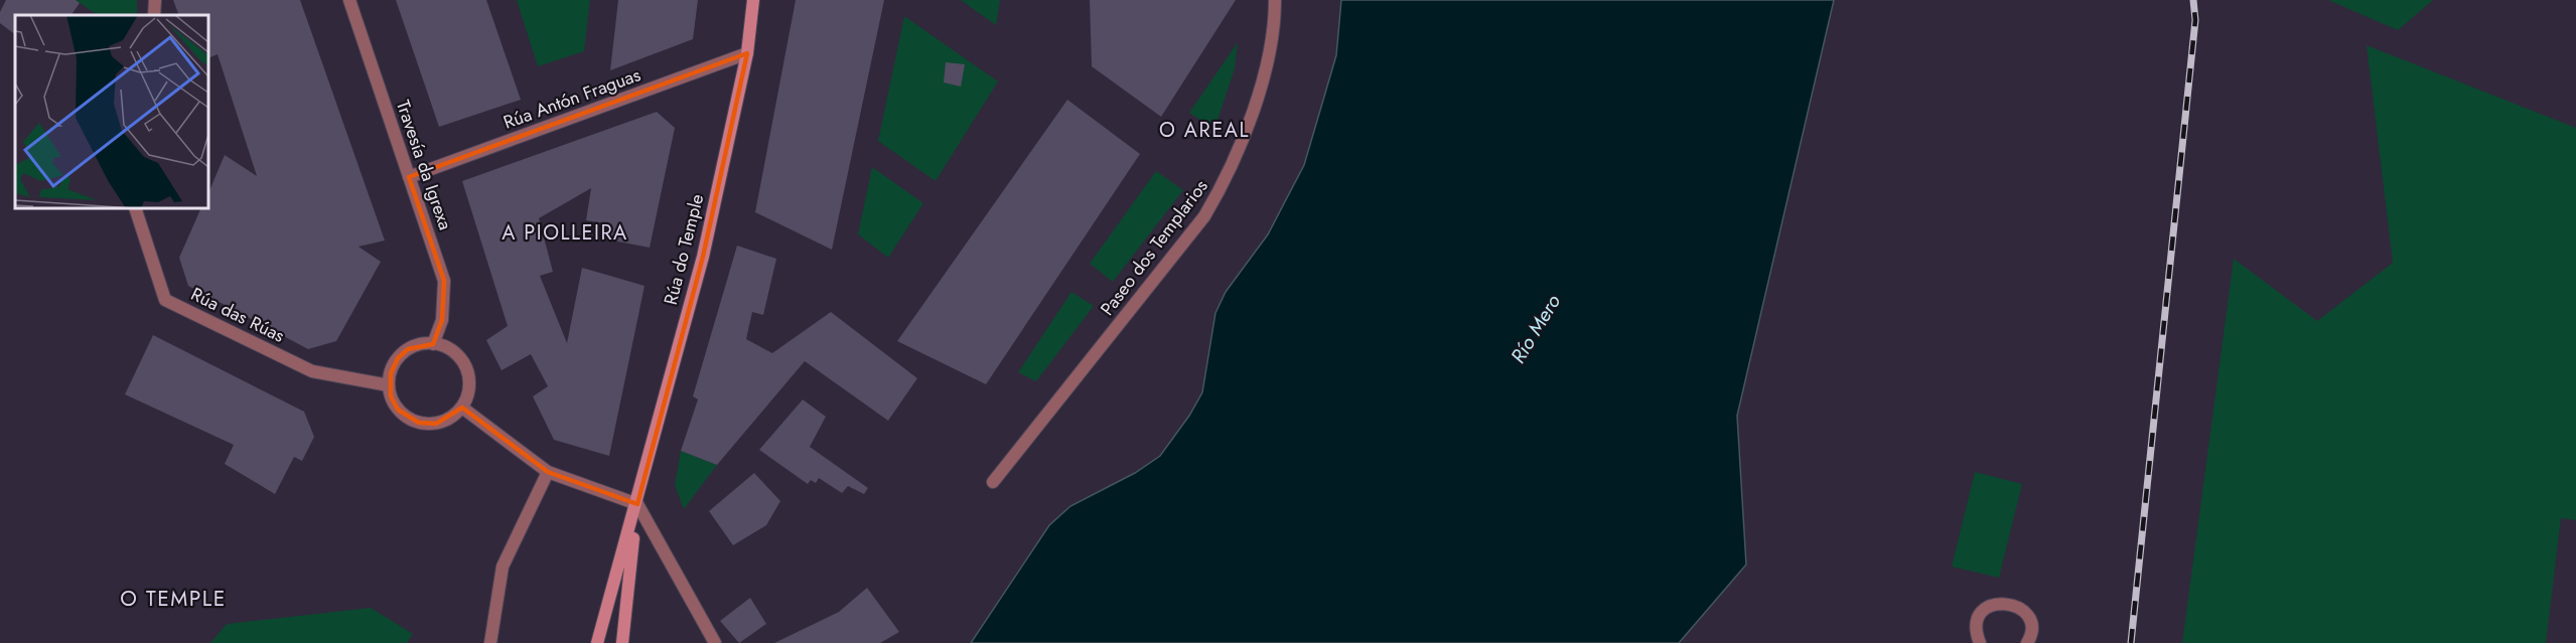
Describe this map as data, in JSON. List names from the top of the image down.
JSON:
{
  "streets": {
    "main road": ["Rúa do Temple"],
    "street": [
      "Rúa Antón Fraguas",
      "Travesía da Igrexa",
      "Paseo dos Templarios",
      "Rúa das Rúas"
    ]
  },
  "crossings": [
    ["Rúa Antón Fraguas", "Travesía da Igrexa"],
    ["Rúa Antón Fraguas", "Rúa do Temple"],
    ["Travesía da Igrexa", "Rúa das Rúas"]
  ],
  "districts": ["O AREAL", "A PIOLLEIRA", "O TEMPLE"],
  "water": ["Río Mero"]
}
